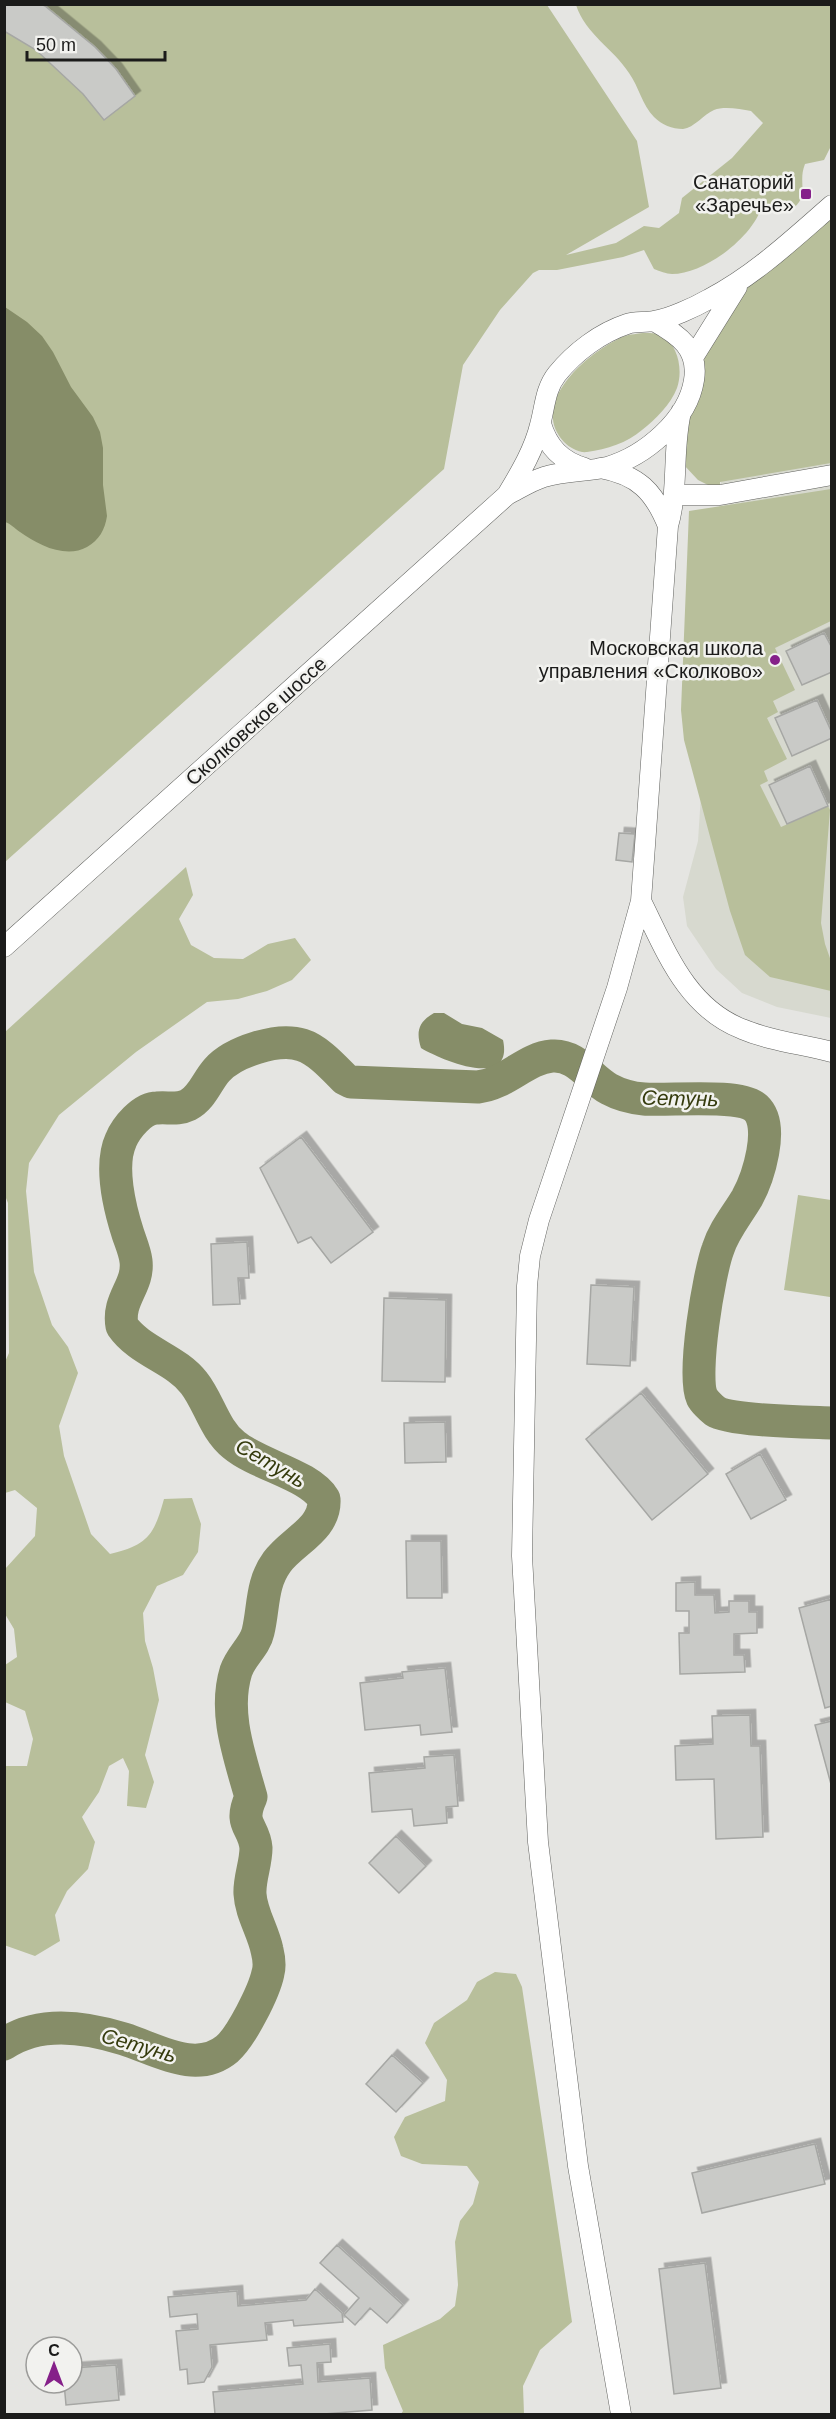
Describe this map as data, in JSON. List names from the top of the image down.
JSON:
{
  "streets": {
    "street": ["Сколковское шоссе"]
  },
  "water": ["Сетунь"],
  "places": {
    "transit": ["Санаторий «Заречье»"],
    "other": ["Московская школа управления «Сколково»"]
  },
  "scale_bar": "50 m",
  "north": "top"
}
